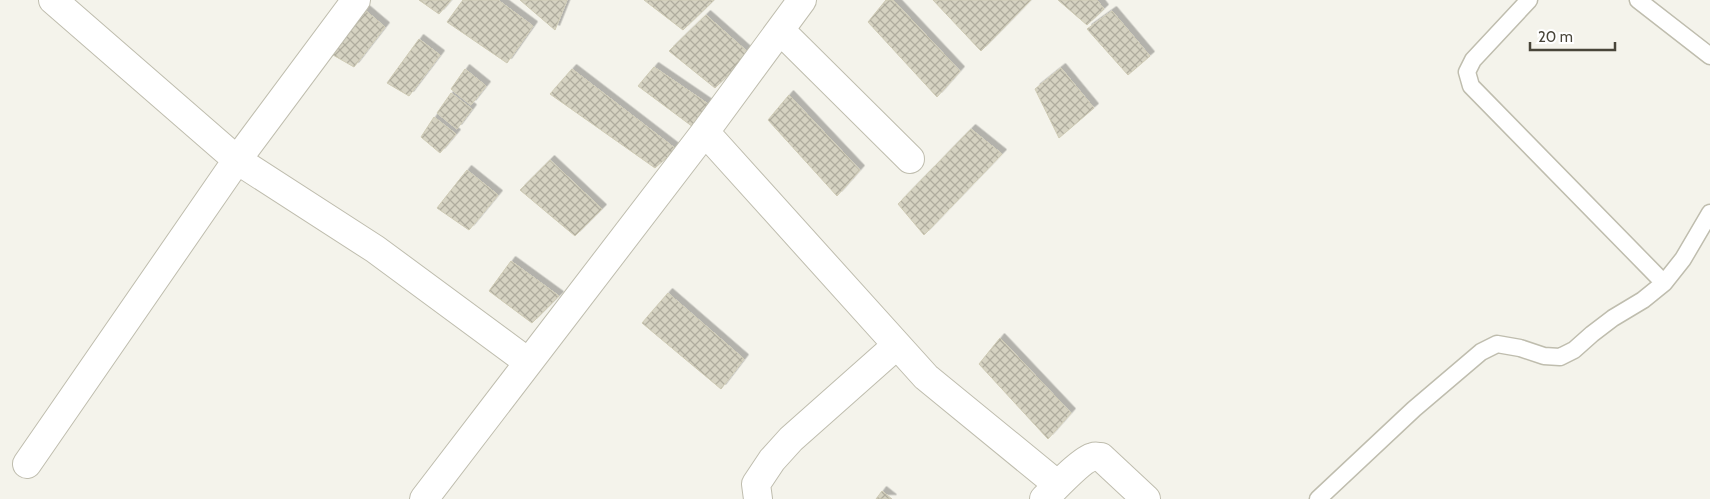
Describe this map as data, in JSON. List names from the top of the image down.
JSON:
{
  "scale_bar": "20 m"
}
